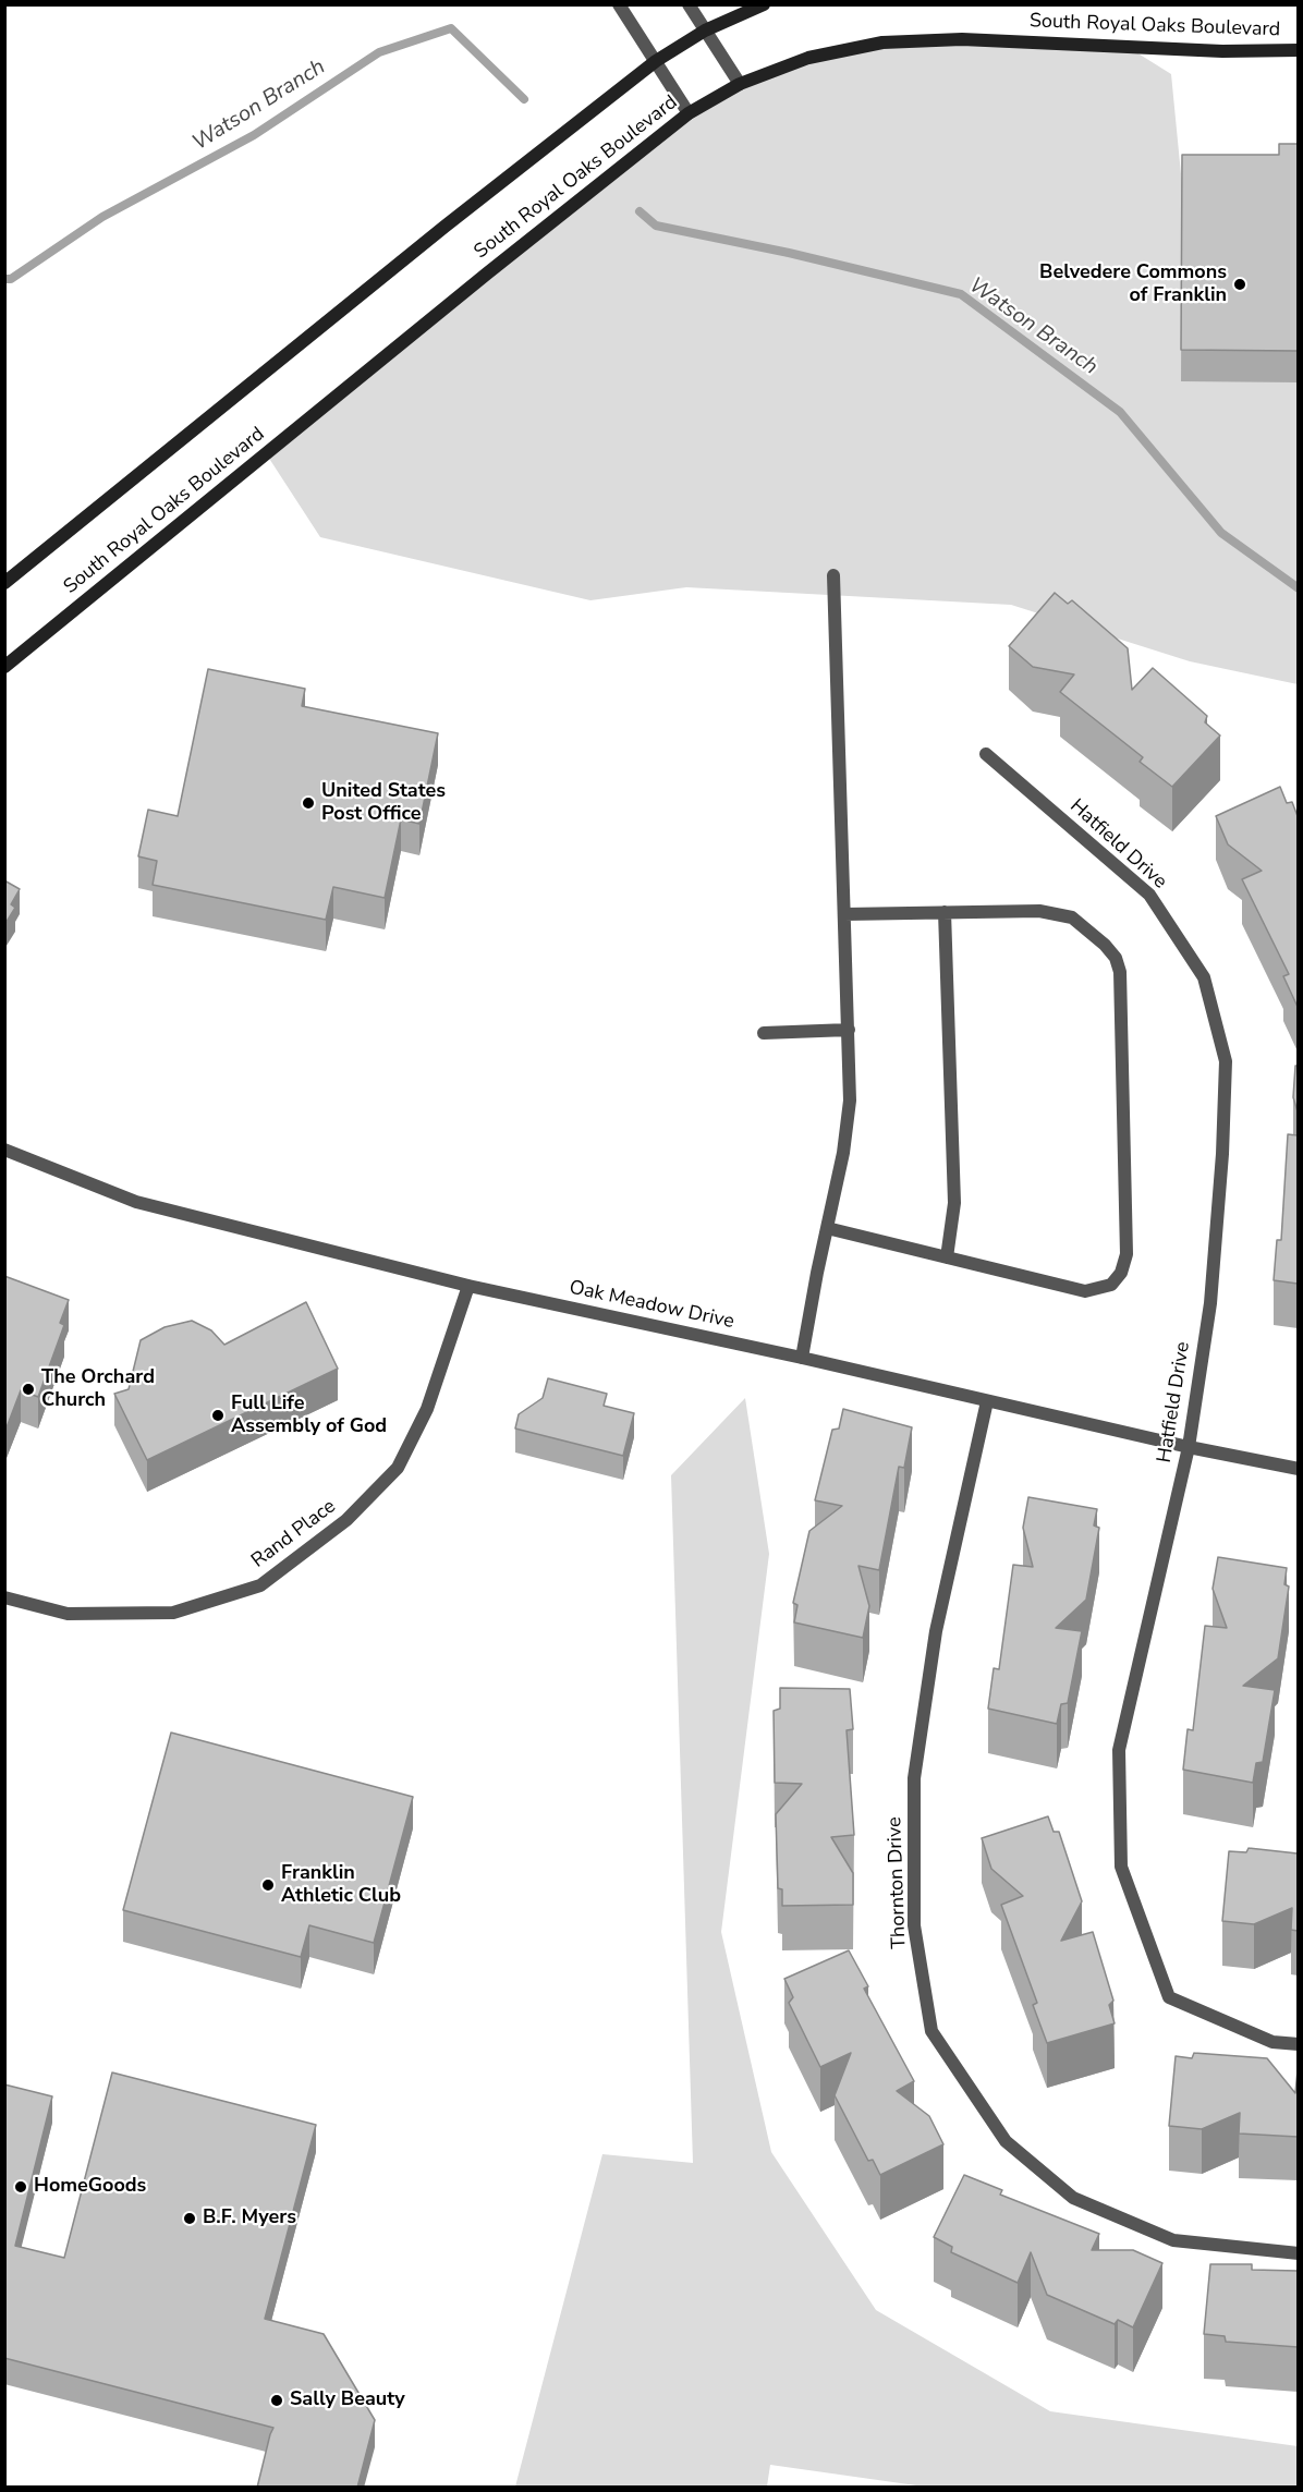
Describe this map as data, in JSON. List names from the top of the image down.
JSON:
{
  "streets": {
    "main road": ["South Royal Oaks Boulevard"],
    "street": [
      "Hatfield Drive",
      "Oak Meadow Drive",
      "Rand Place",
      "Thornton Drive"
    ]
  },
  "crossings": [
    ["Hatfield Drive", "Oak Meadow Drive"],
    ["Oak Meadow Drive", "Rand Place"],
    ["Oak Meadow Drive", "Thornton Drive"]
  ],
  "water": ["Watson Branch"],
  "places": [
    "Belvedere Commons of Franklin",
    "United States Post Office",
    "The Orchard Church",
    "Full Life Assembly of God",
    "Franklin Athletic Club",
    "HomeGoods",
    "B.F. Myers",
    "Sally Beauty"
  ]
}
